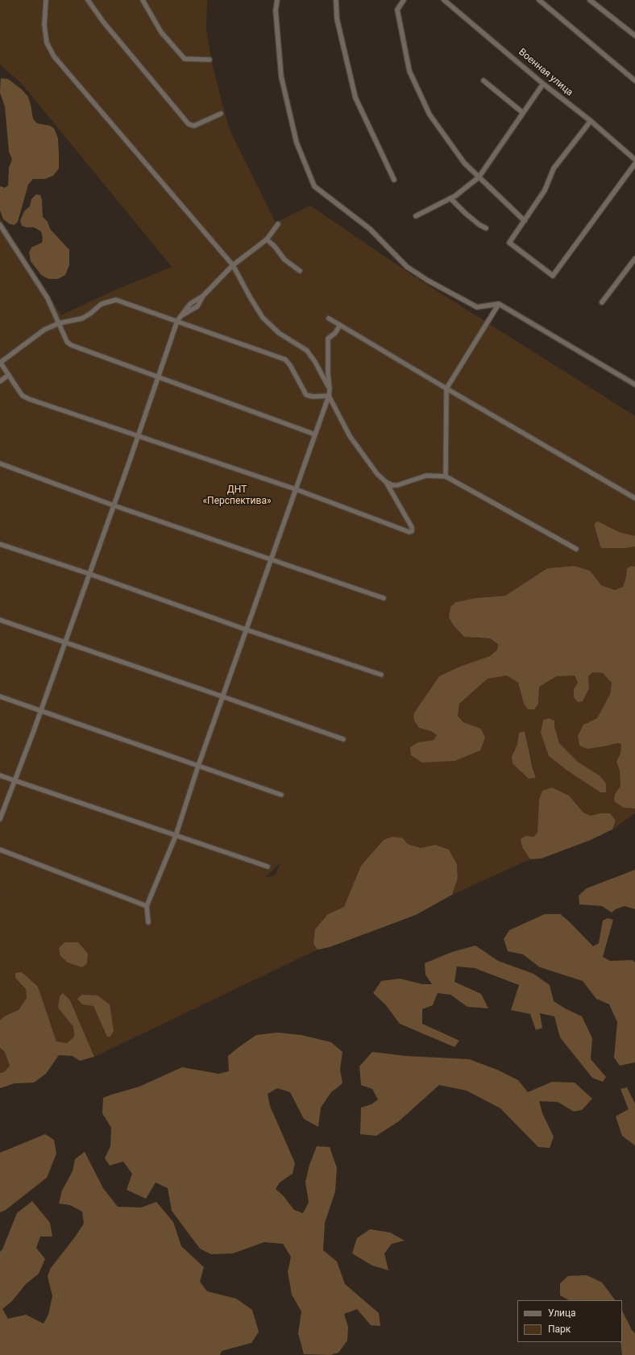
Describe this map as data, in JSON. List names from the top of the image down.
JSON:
{
  "streets": {
    "street": ["Военная улица"]
  },
  "parks": ["ДНТ «Перспектива»"],
  "legend": ["Улица", "Парк"]
}
